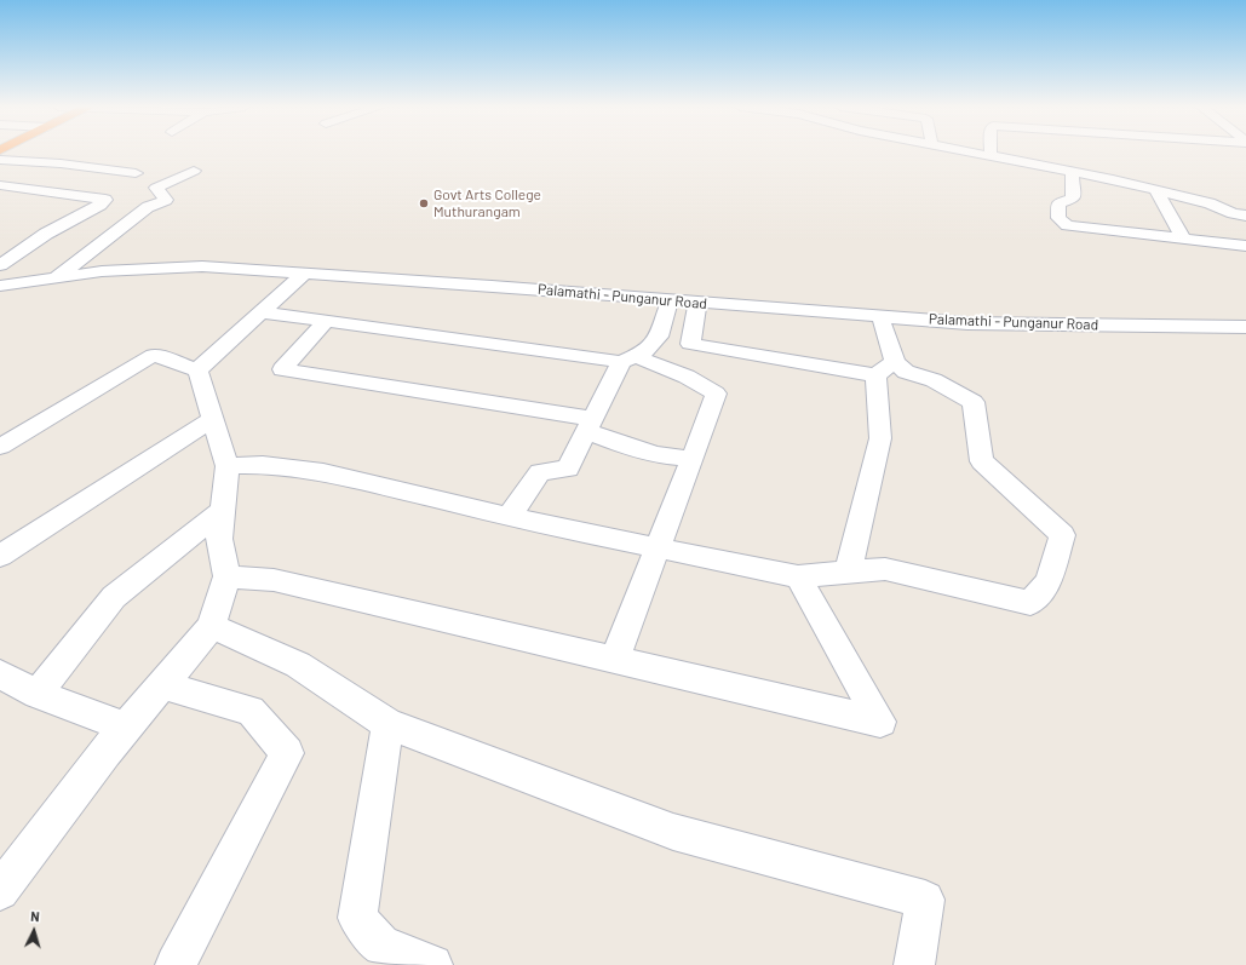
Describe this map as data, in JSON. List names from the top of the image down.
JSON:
{
  "streets": {
    "street": ["Palamathi - Punganur Road"]
  },
  "places": ["Govt Arts College Muthurangam"],
  "north": "top"
}
